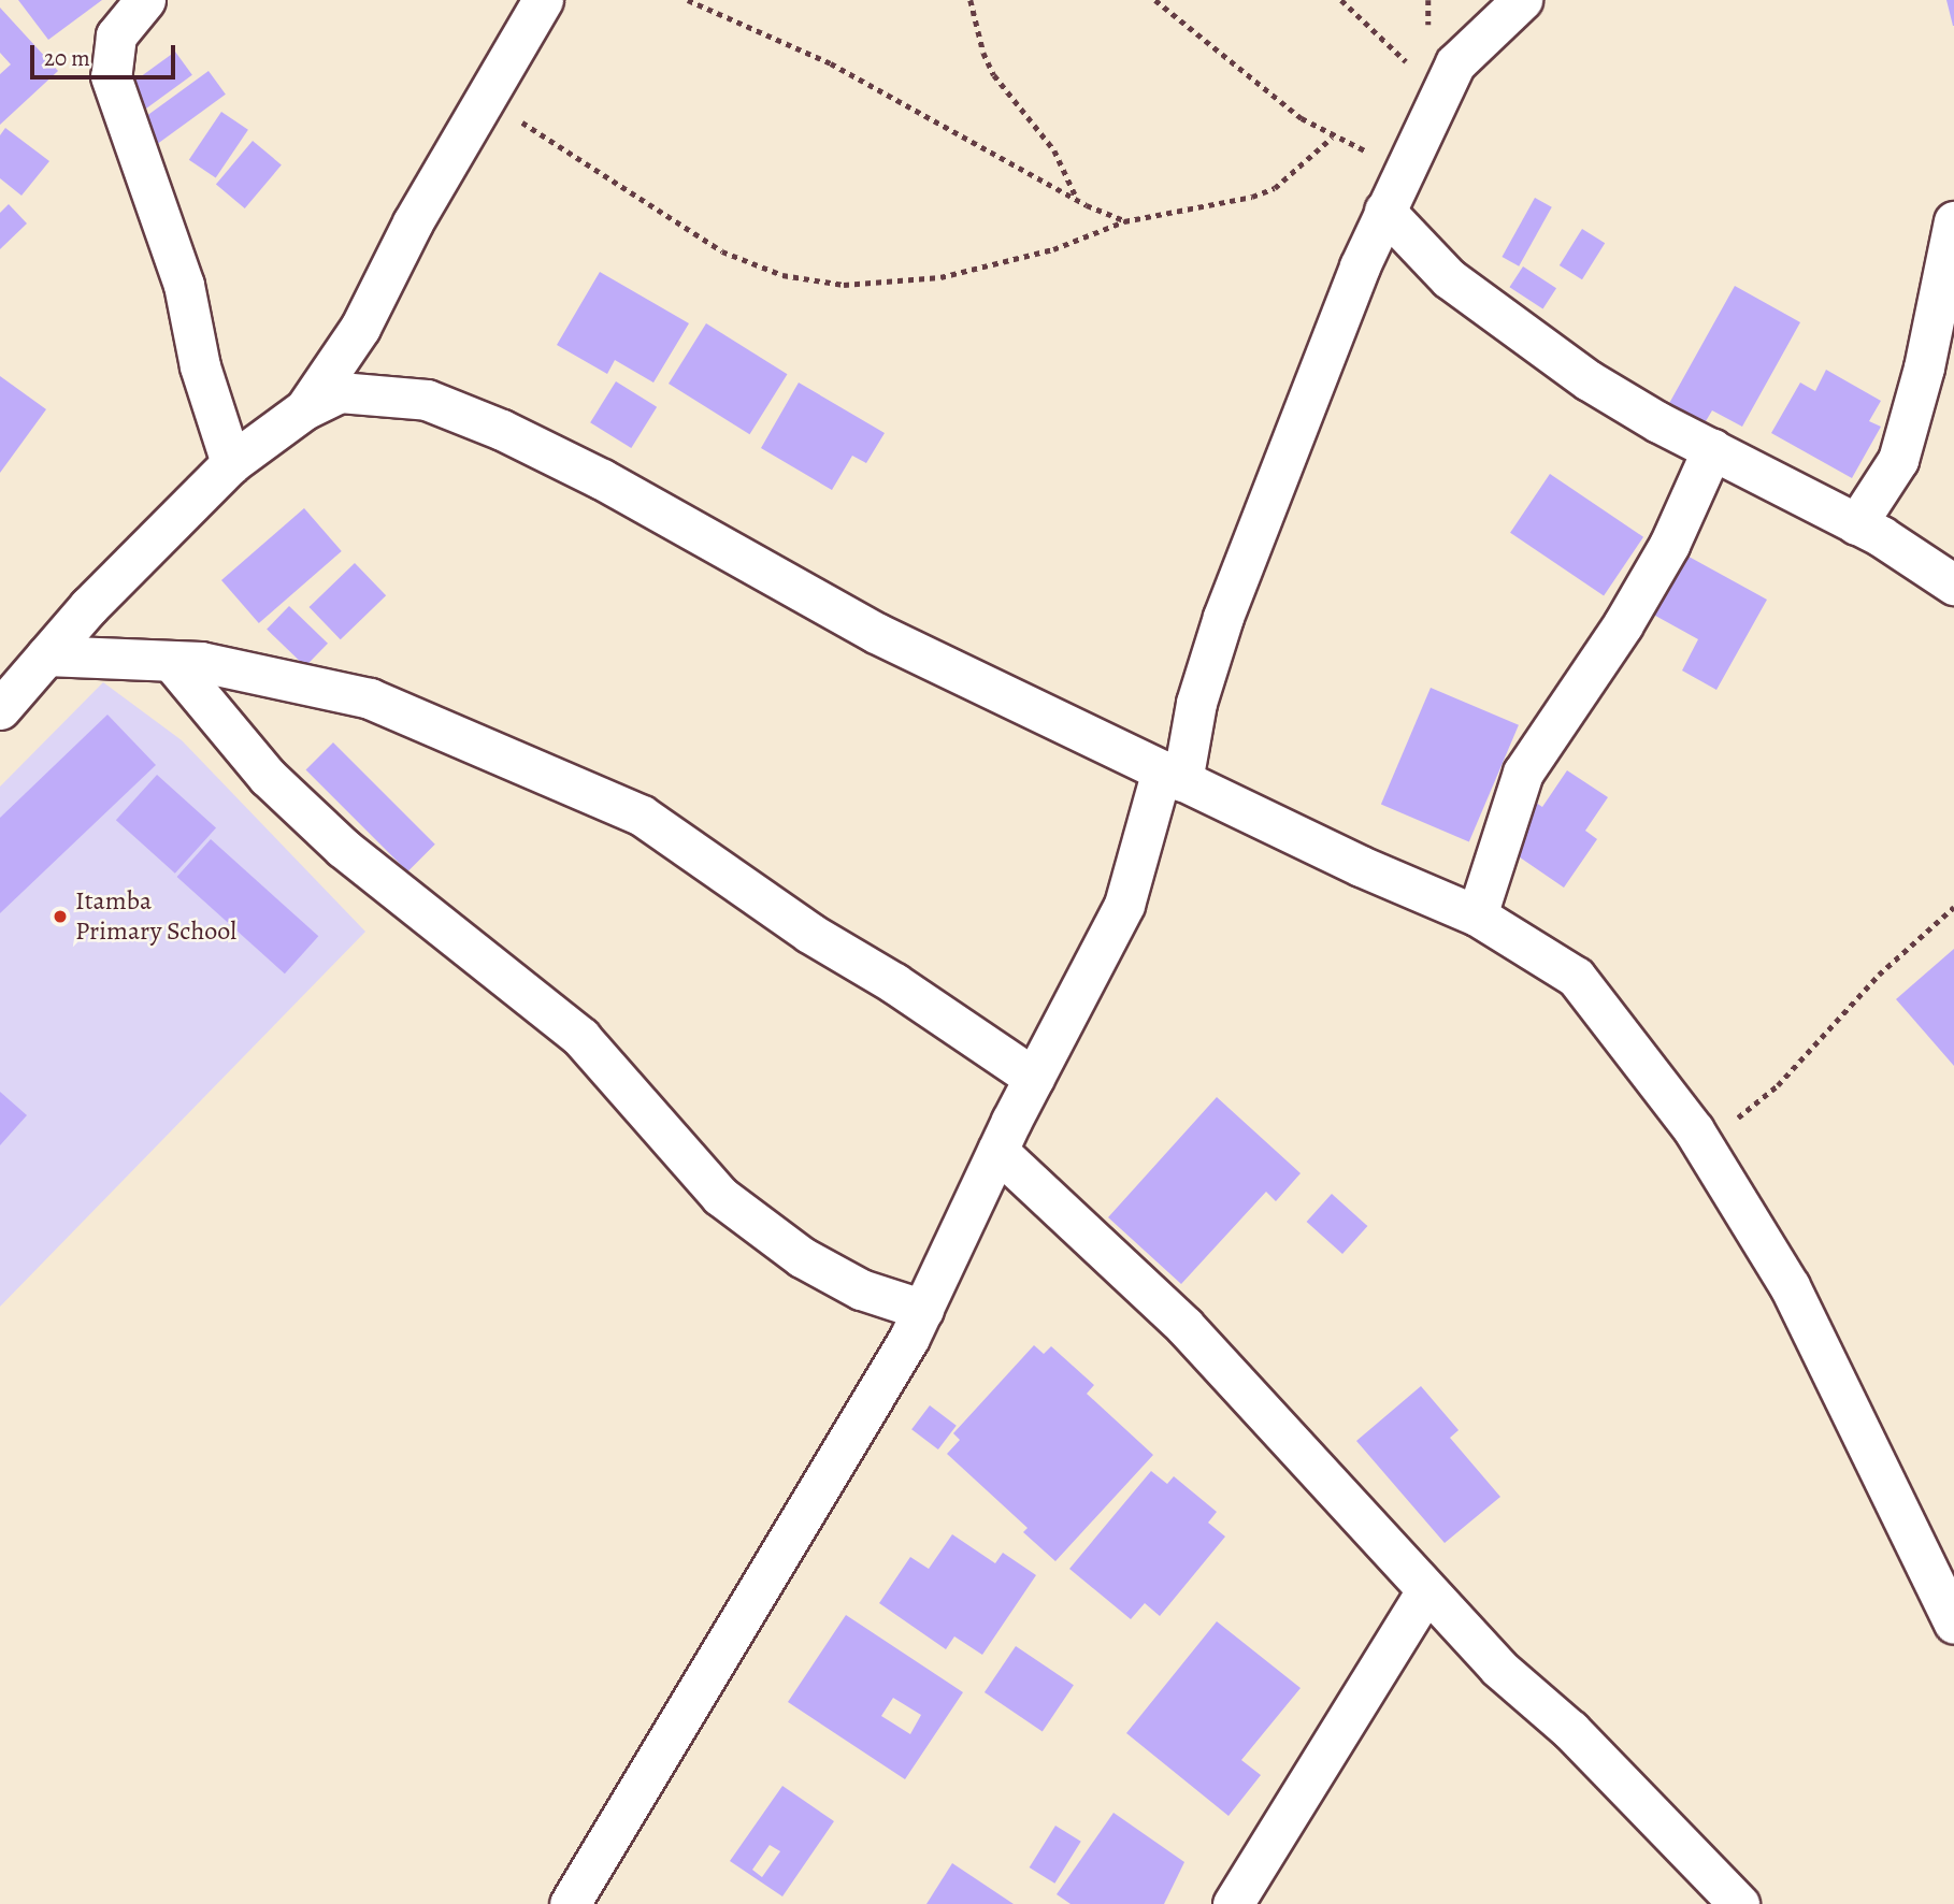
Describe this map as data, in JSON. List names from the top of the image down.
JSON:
{
  "places": ["Itamba Primary School"],
  "scale_bar": "20 m"
}
